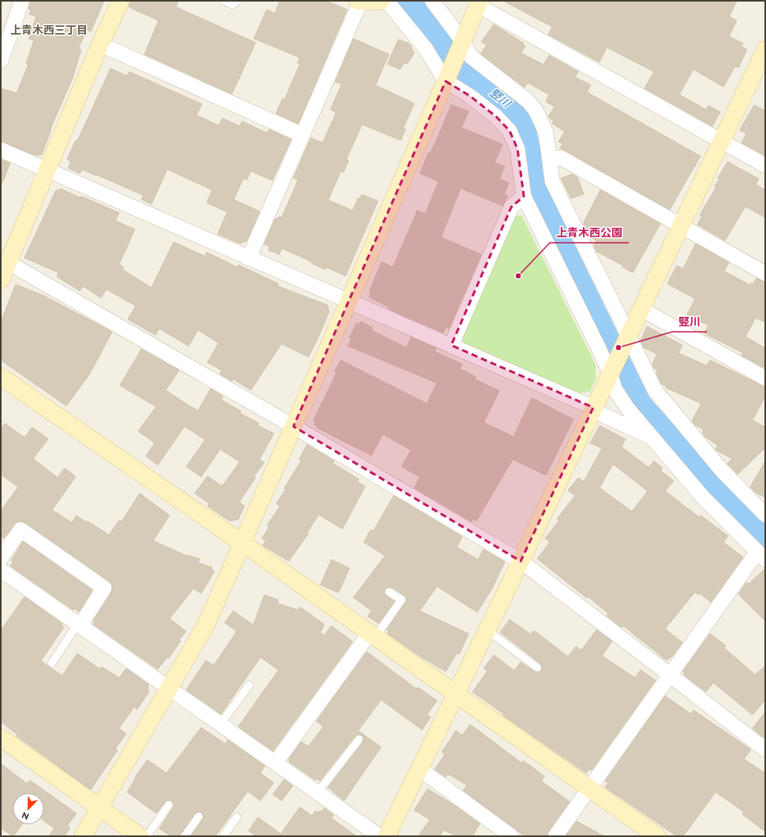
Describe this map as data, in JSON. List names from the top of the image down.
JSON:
{
  "districts": ["上青木西三丁目"],
  "water": ["竪川"],
  "places": ["上青木西公園", "竪川"],
  "north": "bottom left"
}
